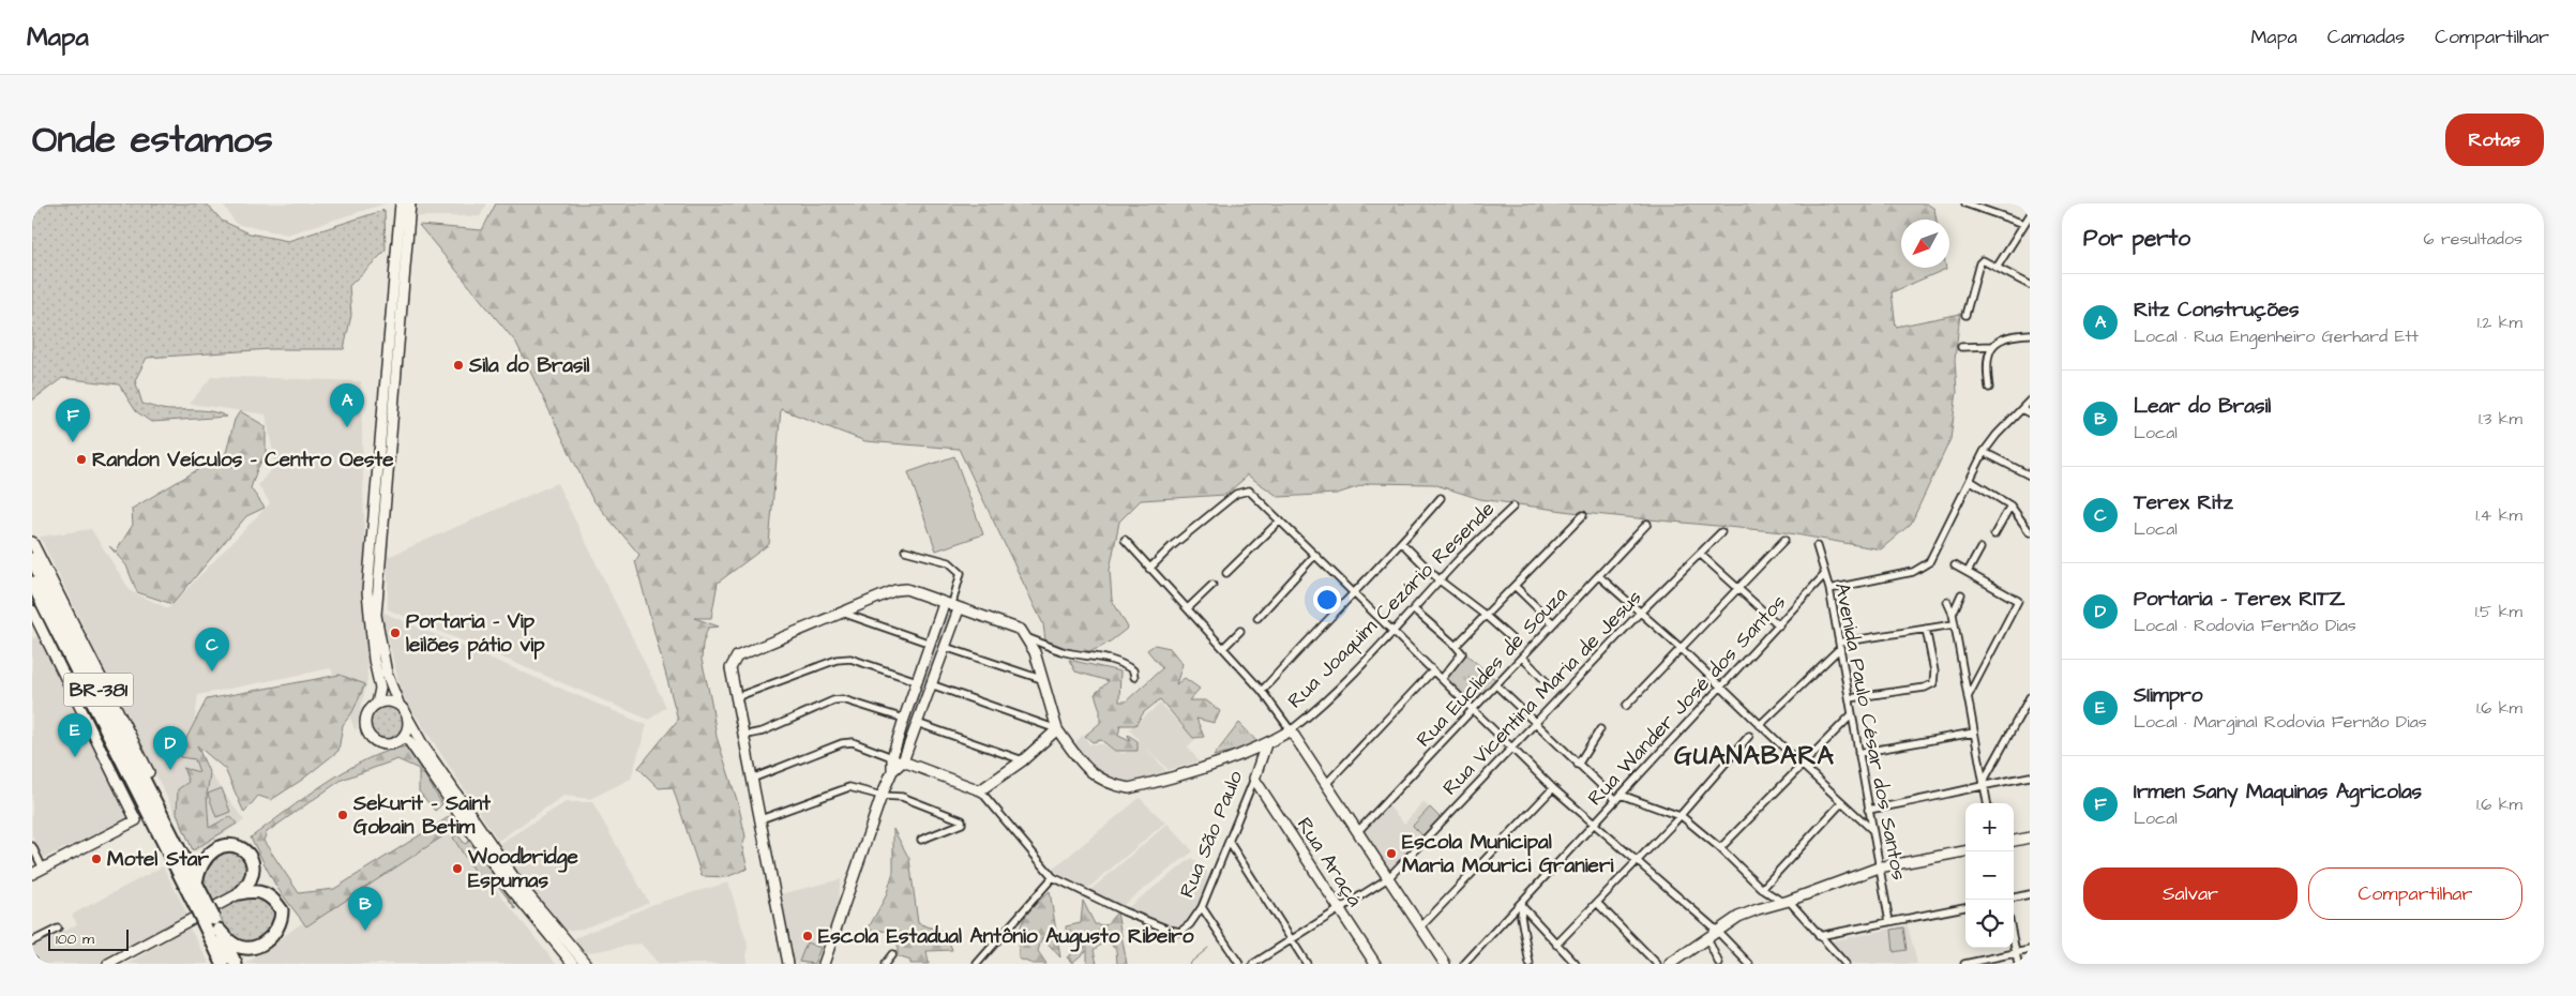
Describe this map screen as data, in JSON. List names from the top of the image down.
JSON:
{
  "streets": {
    "highway": ["BR-381"],
    "main road": ["Rua Joaquim Cezário Resende", "Rua São Paulo", "Rua Araçá"],
    "street": [
      "Rua Euclides de Souza",
      "Rua Vicentina Maria de Jesus",
      "Rua Wander José dos Santos",
      "Avenida Paulo César dos Santos"
    ]
  },
  "crossings": [
    ["Rua Joaquim Cezário Resende", "Rua São Paulo"],
    ["Rua Joaquim Cezário Resende", "Rua Araçá"],
    ["Rua Vicentina Maria de Jesus", "Rua Araçá"],
    ["Rua Wander José dos Santos", "Avenida Paulo César dos Santos"],
    ["Rua São Paulo", "Rua Araçá"]
  ],
  "districts": ["GUANABARA"],
  "places": [
    "Sila do Brasil",
    "Randon Veículos - Centro Oeste",
    "Portaria - Vip leilões pátio vip",
    "Sekurit - Saint Gobain Betim",
    "Escola Municipal Maria Mourici Granieri",
    "Motel Star",
    "Woodbridge Espumas",
    "Escola Estadual Antônio Augusto Ribeiro"
  ],
  "scale_bar": "100 m",
  "north": "bottom left",
  "page": {
    "header": "Mapa",
    "nav": ["Mapa", "Camadas", "Compartilhar"],
    "title": "Onde estamos",
    "buttons": [
      "Rotas",
      ["Salvar", "Compartilhar"]
    ],
    "heading": ["Por perto", "6 resultados"],
    "list": [
      {
        "mark": "A",
        "name": "Ritz Construções",
        "note": "Local · Rua Engenheiro Gerhard Ett",
        "value": "1.2 km"
      },
      {
        "mark": "B",
        "name": "Lear do Brasil",
        "note": "Local",
        "value": "1.3 km"
      },
      {
        "mark": "C",
        "name": "Terex Ritz",
        "note": "Local",
        "value": "1.4 km"
      },
      {
        "mark": "D",
        "name": "Portaria - Terex RITZ",
        "note": "Local · Rodovia Fernão Dias",
        "value": "1.5 km"
      },
      {
        "mark": "E",
        "name": "SIimpro",
        "note": "Local · Marginal Rodovia Fernão Dias",
        "value": "1.6 km"
      },
      {
        "mark": "F",
        "name": "Irmen Sany Maquinas Agricolas",
        "note": "Local",
        "value": "1.6 km"
      }
    ],
    "pins": [
      "A",
      "F",
      "C",
      "E",
      "D",
      "B"
    ],
    "map_buttons": ["+", "−"],
    "scale": "100 m"
  }
}
